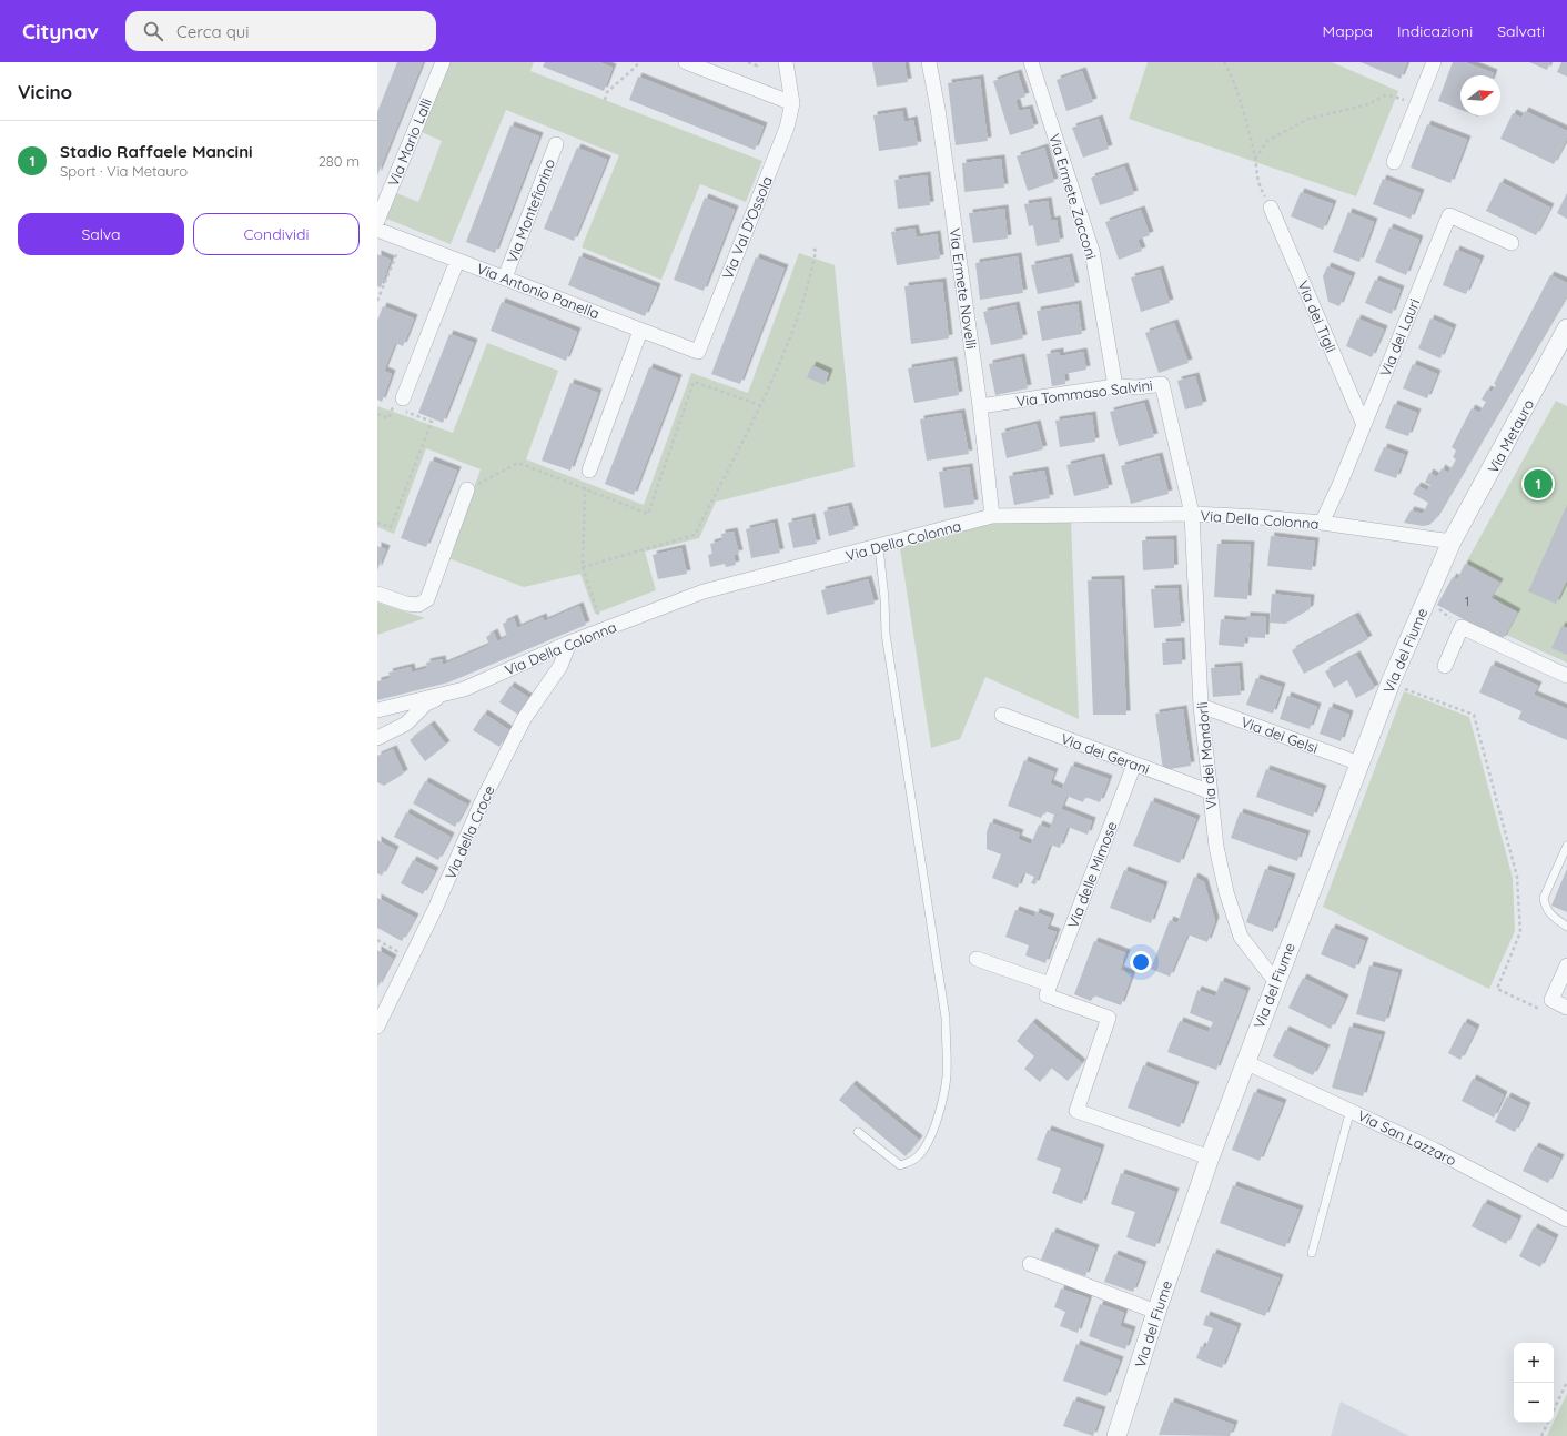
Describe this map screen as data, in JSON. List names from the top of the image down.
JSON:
{
  "streets": {
    "street": [
      "Via Mario Lalli",
      "Via Ermete Zacconi",
      "Via Montefiorino",
      "Via Val D'Ossola",
      "Via Ermete Novelli",
      "Via Antonio Panella",
      "Via dei Tigli",
      "Via dei Lauri",
      "Via Tommaso Salvini",
      "Via Metauro",
      "Via Della Colonna",
      "Via del Fiume",
      "Via dei Gelsi",
      "Via dei Gerani",
      "Via dei Mandorli",
      "Via della Croce",
      "Via delle Mimose",
      "Via San Lazzaro"
    ]
  },
  "crossings": [
    ["Via Ermete Zacconi", "Via Tommaso Salvini"],
    ["Via Montefiorino", "Via Antonio Panella"],
    ["Via Val D'Ossola", "Via Antonio Panella"],
    ["Via Ermete Novelli", "Via Tommaso Salvini"],
    ["Via Ermete Novelli", "Via Della Colonna"],
    ["Via dei Tigli", "Via dei Lauri"],
    ["Via dei Lauri", "Via Della Colonna"],
    ["Via Tommaso Salvini", "Via dei Mandorli"],
    ["Via Metauro", "Via Della Colonna"],
    ["Via Metauro", "Via del Fiume"],
    ["Via Della Colonna", "Via del Fiume"],
    ["Via Della Colonna", "Via dei Mandorli"],
    ["Via Della Colonna", "Via della Croce"],
    ["Via del Fiume", "Via dei Gelsi"],
    ["Via del Fiume", "Via dei Mandorli"],
    ["Via del Fiume", "Via San Lazzaro"],
    ["Via dei Gelsi", "Via dei Mandorli"],
    ["Via dei Gerani", "Via dei Mandorli"],
    ["Via dei Gerani", "Via delle Mimose"]
  ],
  "house_numbers": ["1"],
  "north": "right",
  "page": {
    "header": "Citynav",
    "search": "Cerca qui",
    "nav": ["Mappa", "Indicazioni", "Salvati"],
    "heading": "Vicino",
    "list": [
      {
        "mark": "1",
        "name": "Stadio Raffaele Mancini",
        "note": "Sport · Via Metauro",
        "value": "280 m"
      }
    ],
    "buttons": ["Salva", "Condividi"],
    "pins": "1",
    "map_buttons": ["+", "−"]
  }
}
